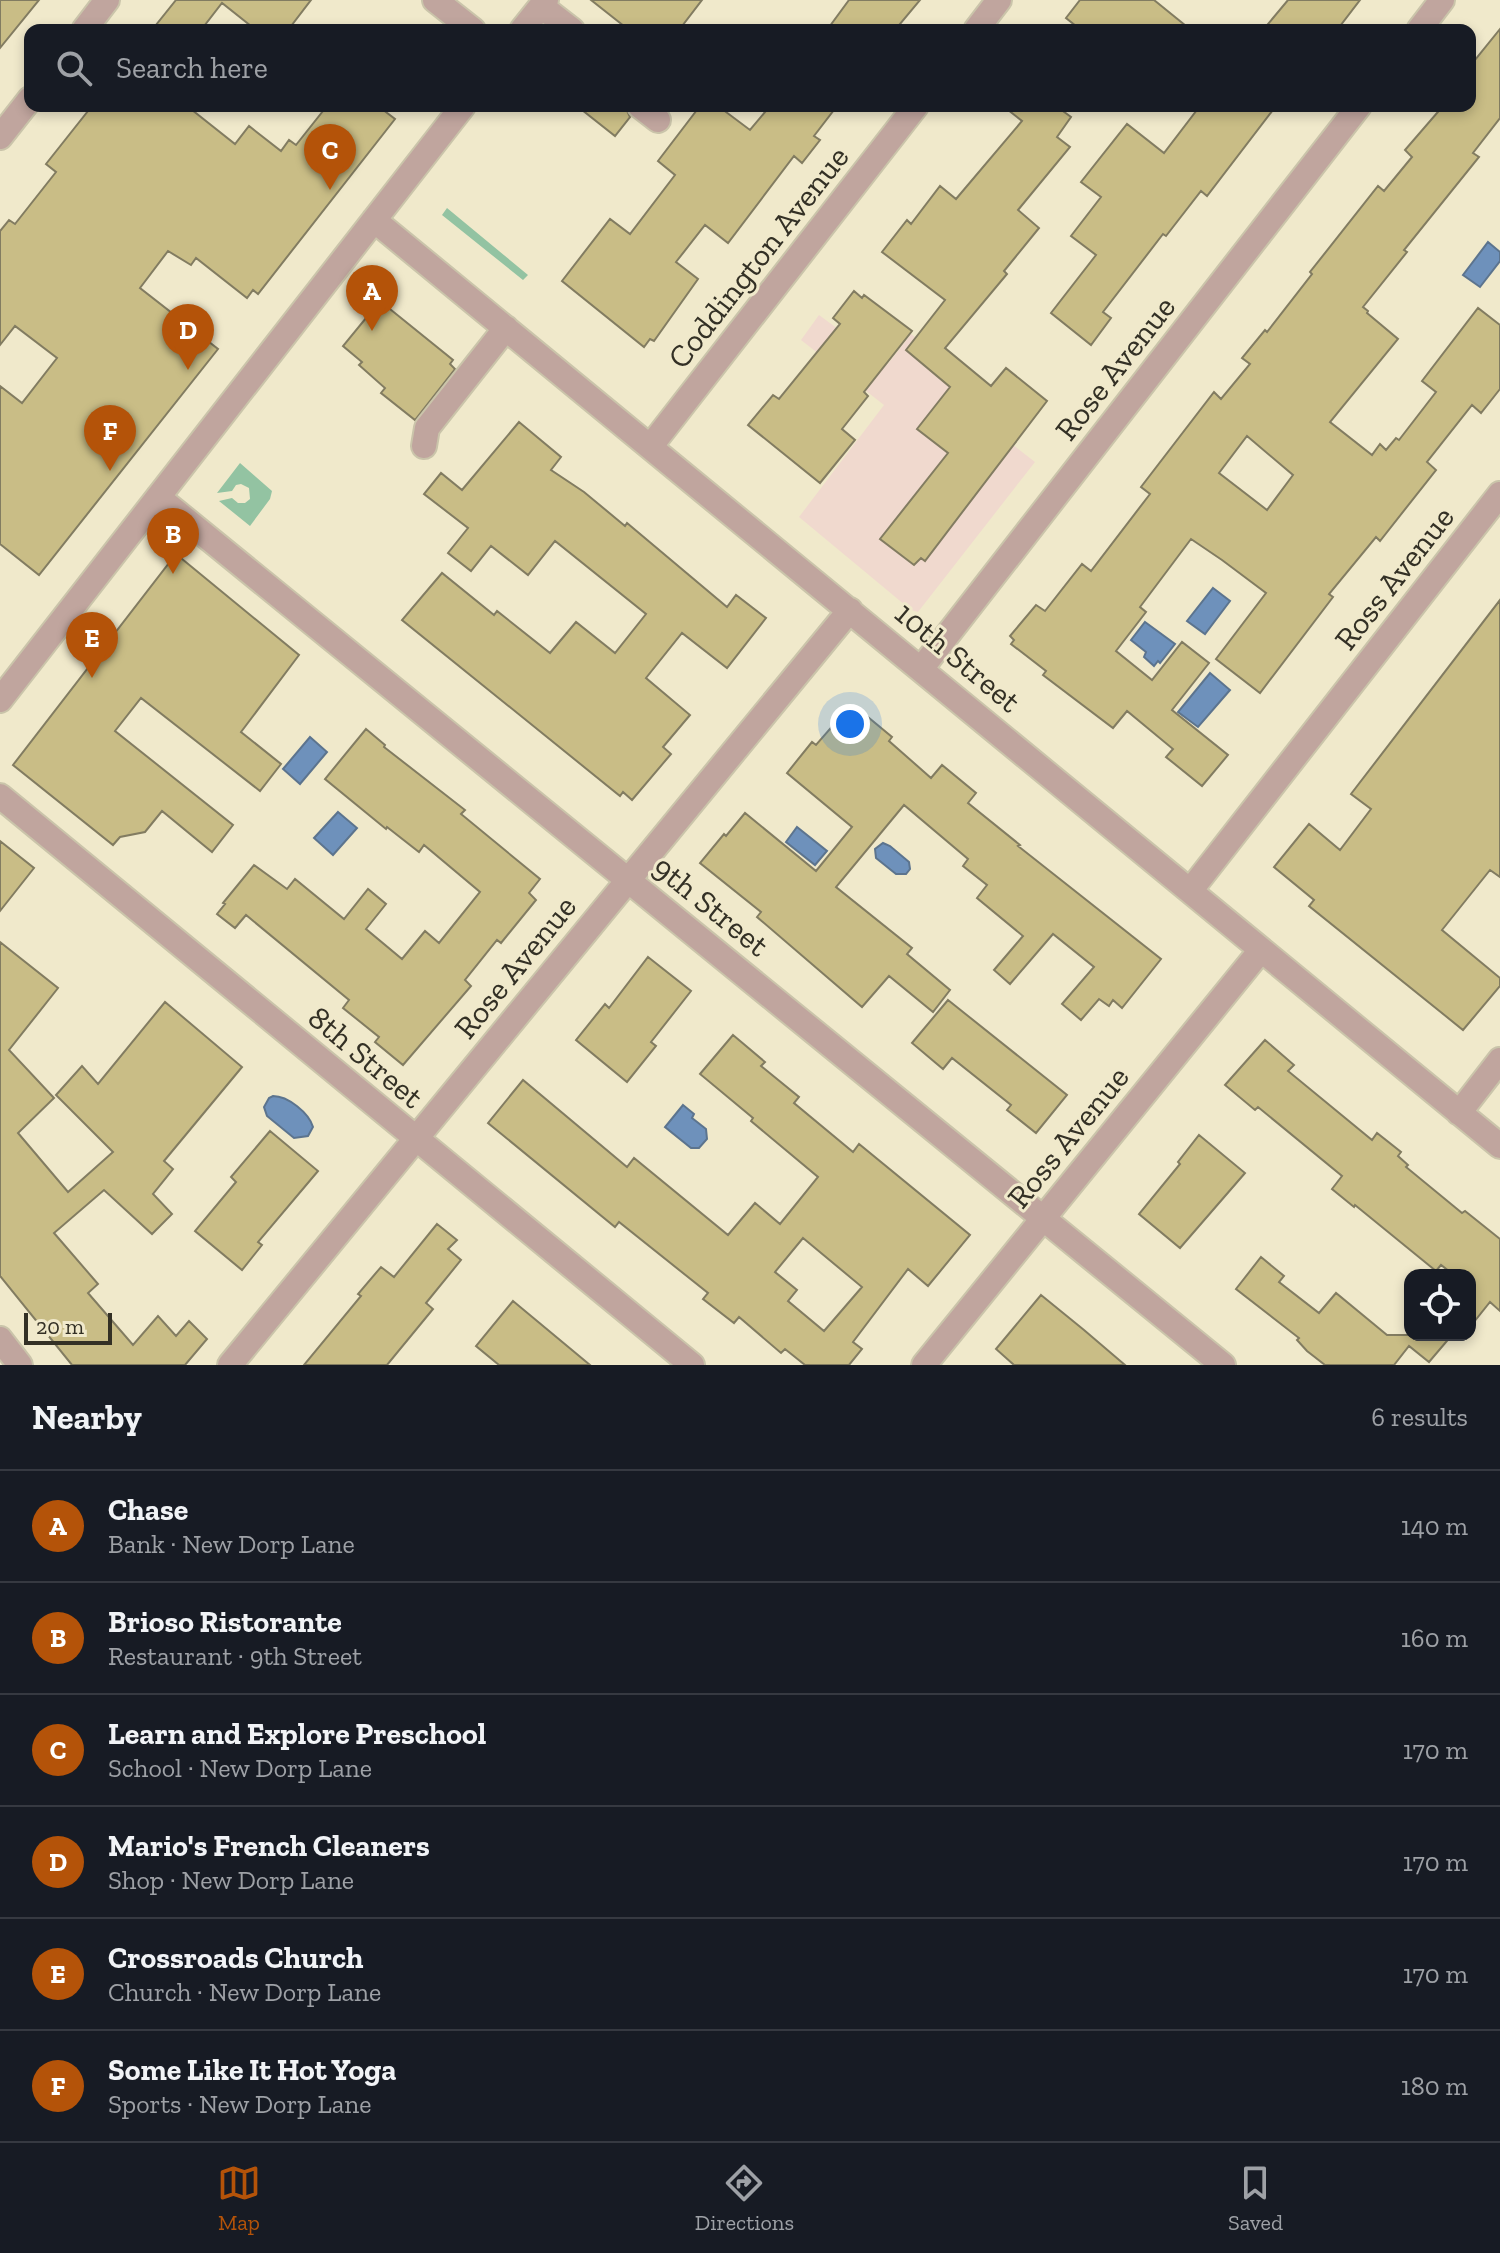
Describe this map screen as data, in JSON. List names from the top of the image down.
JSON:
{
  "streets": {
    "street": [
      "Coddington Avenue",
      "Rose Avenue",
      "Ross Avenue",
      "10th Street",
      "9th Street",
      "8th Street"
    ]
  },
  "crossings": [
    ["Coddington Avenue", "10th Street"],
    ["Rose Avenue", "10th Street"],
    ["Rose Avenue", "9th Street"],
    ["Rose Avenue", "8th Street"],
    ["Ross Avenue", "10th Street"],
    ["Ross Avenue", "9th Street"]
  ],
  "scale_bar": "20 m",
  "page": {
    "search": "Search here",
    "pins": [
      "C",
      "A",
      "D",
      "F",
      "B",
      "E"
    ],
    "scale": "20 m",
    "heading": ["Nearby", "6 results"],
    "list": [
      {
        "mark": "A",
        "name": "Chase",
        "note": "Bank · New Dorp Lane",
        "value": "140 m"
      },
      {
        "mark": "B",
        "name": "Brioso Ristorante",
        "note": "Restaurant · 9th Street",
        "value": "160 m"
      },
      {
        "mark": "C",
        "name": "Learn and Explore Preschool",
        "note": "School · New Dorp Lane",
        "value": "170 m"
      },
      {
        "mark": "D",
        "name": "Mario's French Cleaners",
        "note": "Shop · New Dorp Lane",
        "value": "170 m"
      },
      {
        "mark": "E",
        "name": "Crossroads Church",
        "note": "Church · New Dorp Lane",
        "value": "170 m"
      },
      {
        "mark": "F",
        "name": "Some Like It Hot Yoga",
        "note": "Sports · New Dorp Lane",
        "value": "180 m"
      }
    ],
    "nav": ["Map", "Directions", "Saved"]
  }
}
